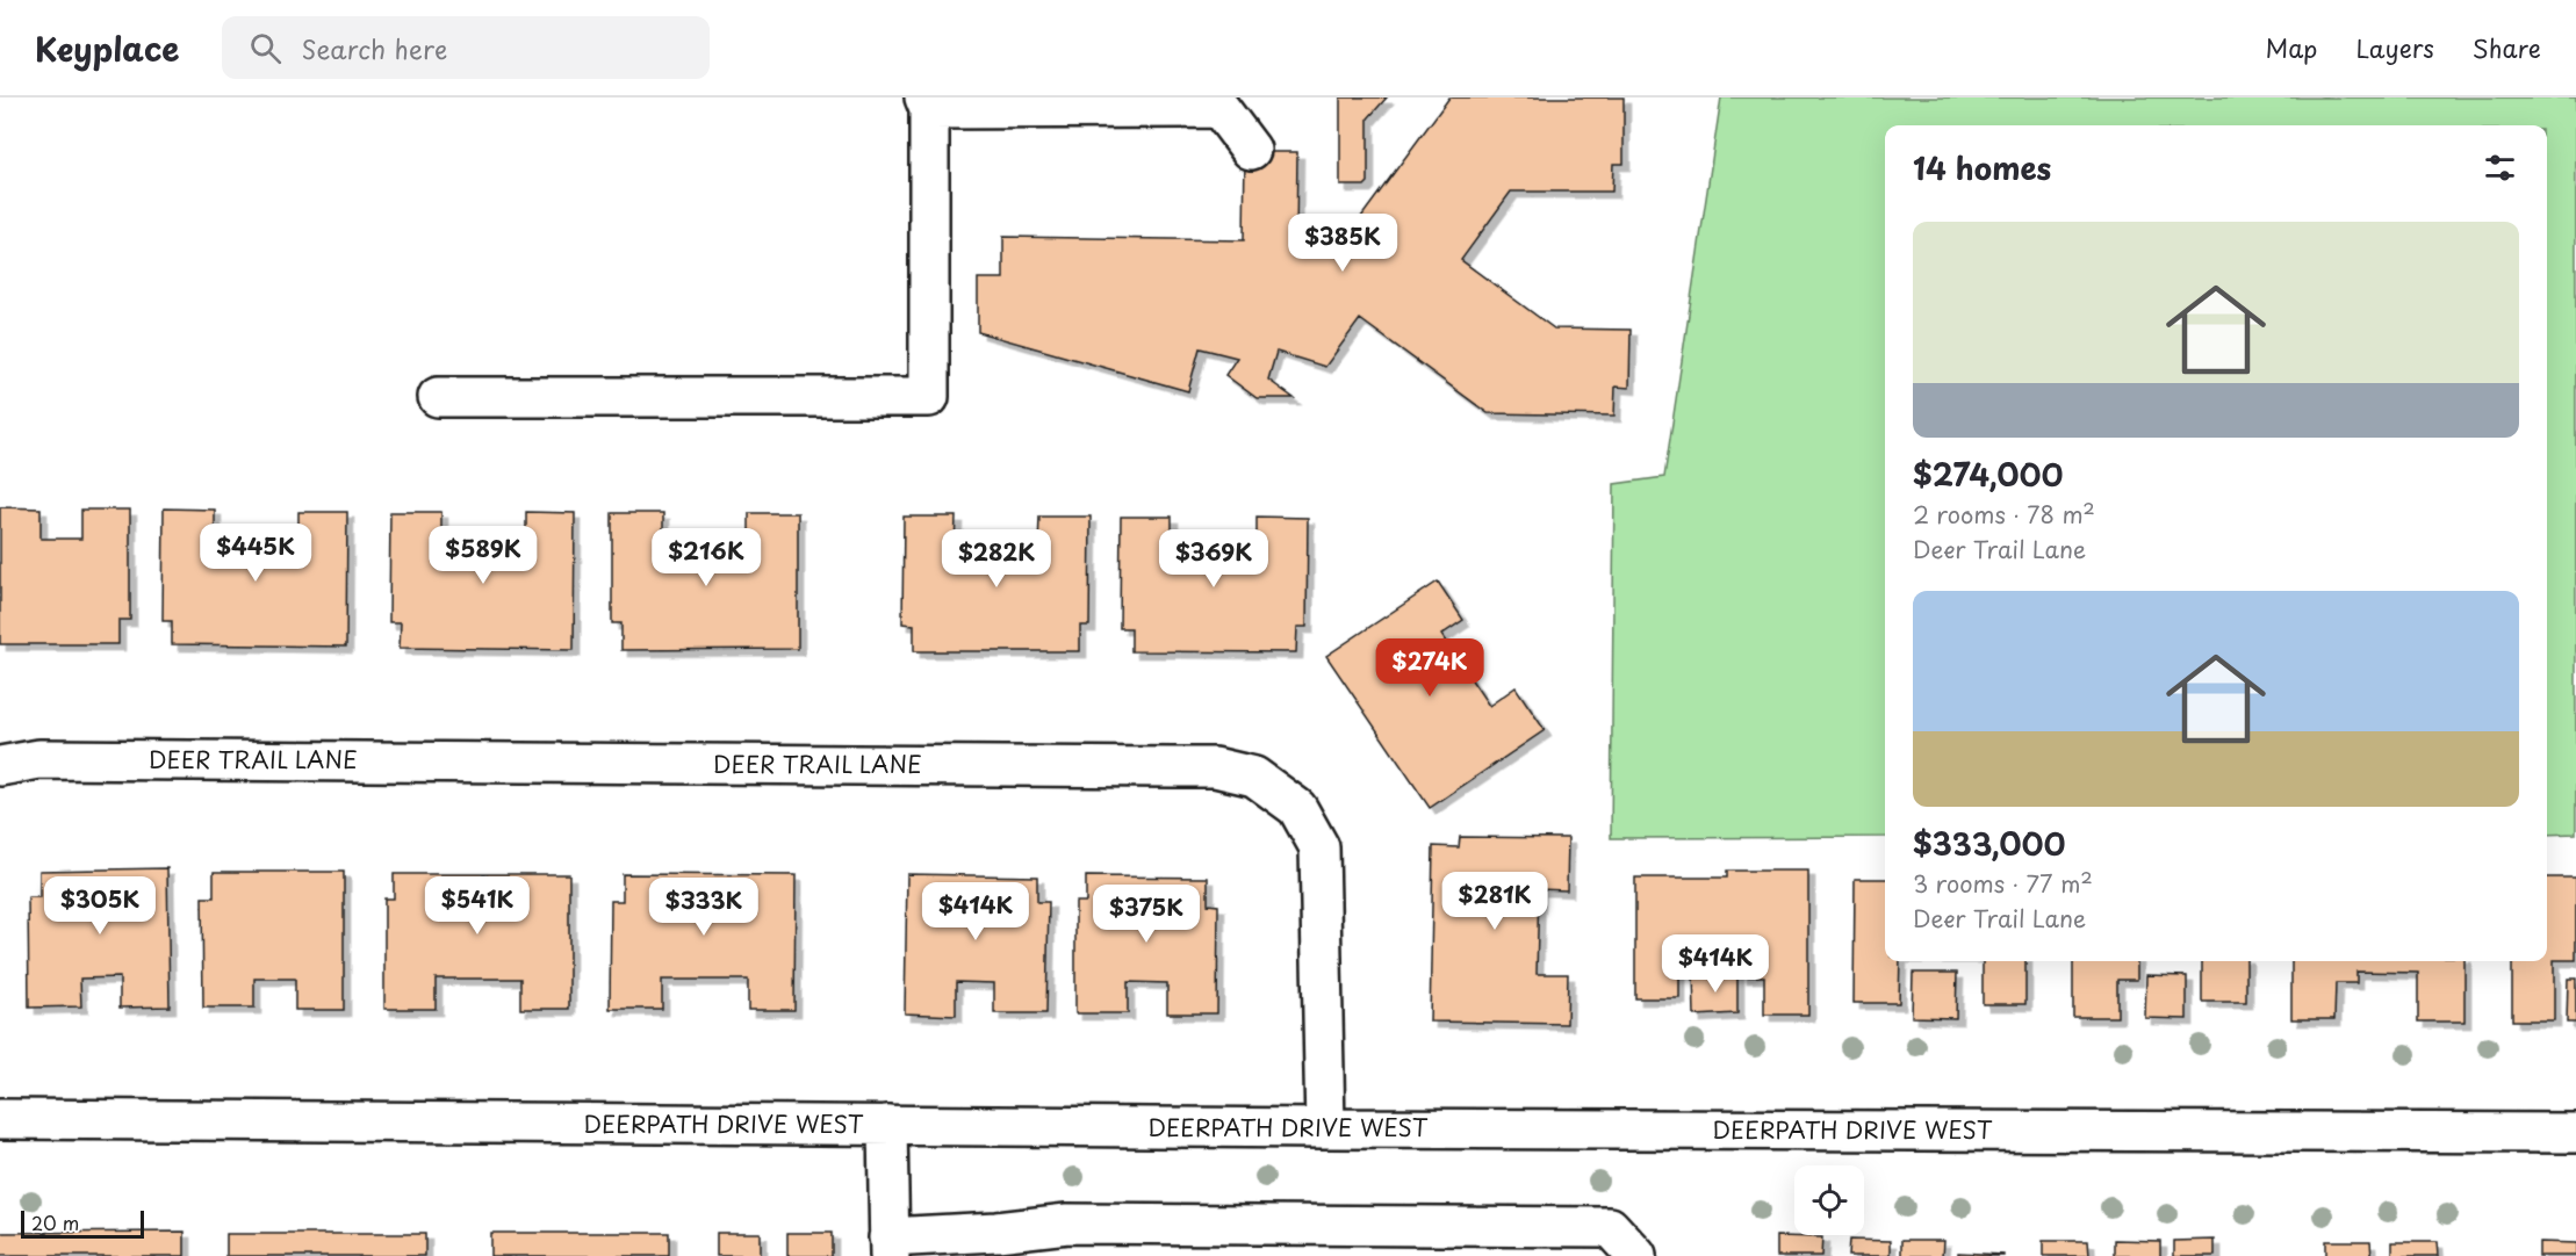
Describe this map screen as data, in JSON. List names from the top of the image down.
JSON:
{
  "streets": {
    "street": ["DEER TRAIL LANE", "DEERPATH DRIVE WEST"]
  },
  "crossings": [
    ["DEER TRAIL LANE", "DEERPATH DRIVE WEST"]
  ],
  "scale_bar": "20 m",
  "page": {
    "header": "Keyplace",
    "search": "Search here",
    "nav": ["Map", "Layers", "Share"],
    "heading": "14 homes",
    "list": [
      {
        "name": "$274,000",
        "note": "2 rooms · 78 m² · Deer Trail Lane"
      },
      {
        "name": "$333,000",
        "note": "3 rooms · 77 m² · Deer Trail Lane"
      }
    ],
    "price": [
      "$385K",
      "$445K",
      "$589K",
      "$216K",
      "$282K",
      "$369K",
      "$274K",
      "$281K",
      "$305K",
      "$541K",
      "$333K",
      "$414K",
      "$375K",
      "$414K"
    ],
    "scale": "20 m"
  }
}
